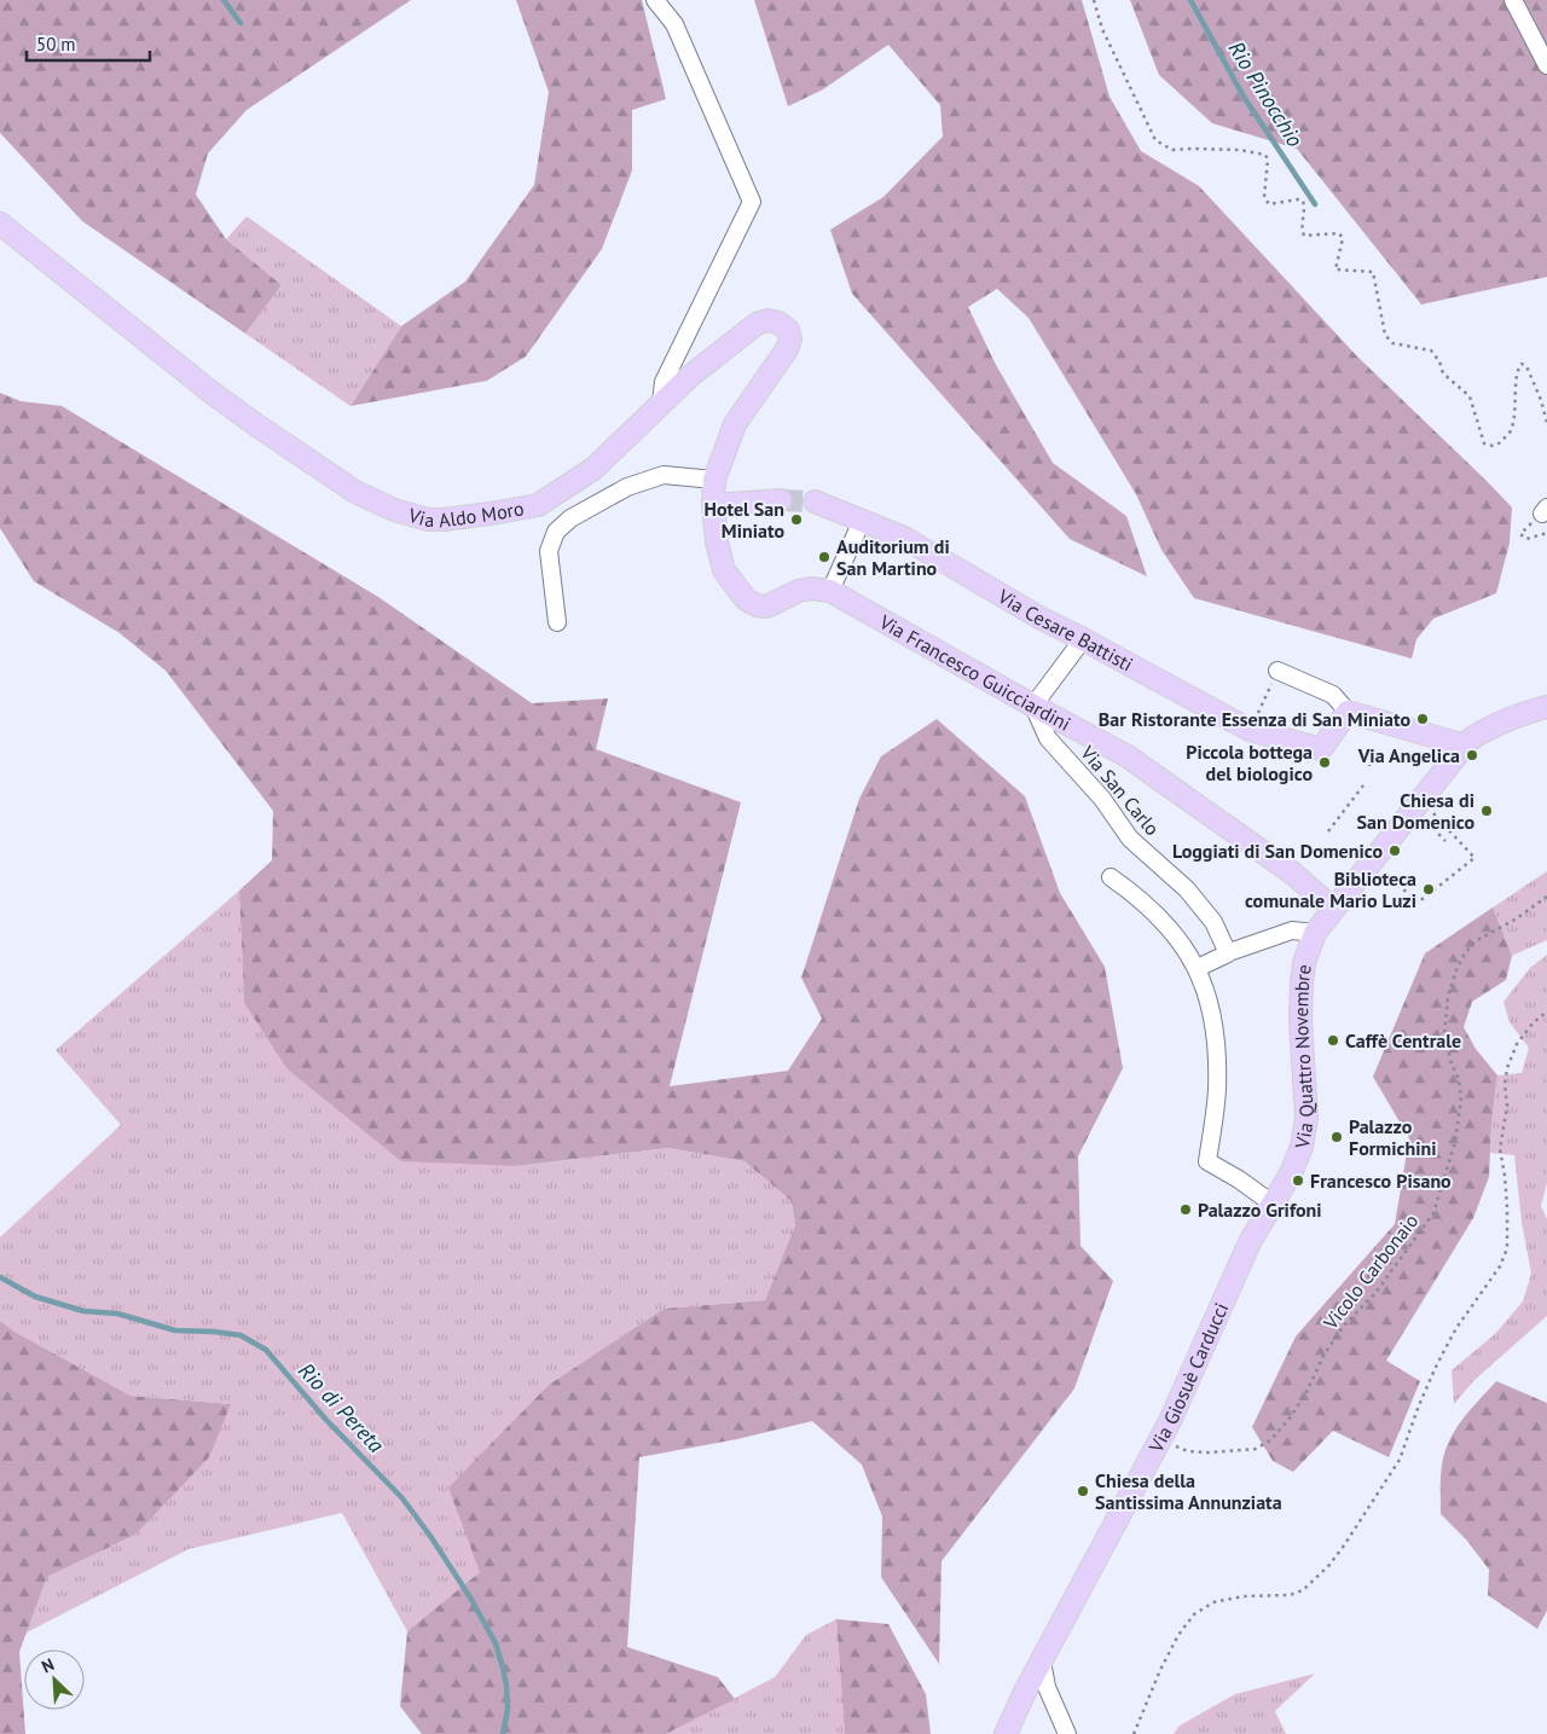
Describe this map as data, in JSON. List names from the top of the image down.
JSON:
{
  "streets": {
    "main road": [
      "Via Aldo Moro",
      "Via Cesare Battisti",
      "Via Francesco Guicciardini",
      "Via Quattro Novembre",
      "Via Giosuè Carducci"
    ],
    "street": ["Via San Carlo"],
    "path": ["Vicolo Carbonaio"]
  },
  "crossings": [
    ["Via Aldo Moro", "Via Francesco Guicciardini"],
    ["Via Francesco Guicciardini", "Via San Carlo"],
    ["Via Francesco Guicciardini", "Via Quattro Novembre"],
    ["Via Quattro Novembre", "Via Giosuè Carducci"],
    ["Vicolo Carbonaio", "Via Giosuè Carducci"]
  ],
  "water": ["Rio Pinocchio", "Rio di Pereta"],
  "places": [
    "Hotel San Miniato",
    "Auditorium di San Martino",
    "Bar Ristorante Essenza di San Miniato",
    "Via Angelica",
    "Piccola bottega del biologico",
    "Chiesa di San Domenico",
    "Loggiati di San Domenico",
    "Biblioteca comunale Mario Luzi",
    "Caffè Centrale",
    "Palazzo Formichini",
    "Francesco Pisano",
    "Palazzo Grifoni",
    "Chiesa della Santissima Annunziata"
  ],
  "scale_bar": "50 m",
  "north": "top left"
}
